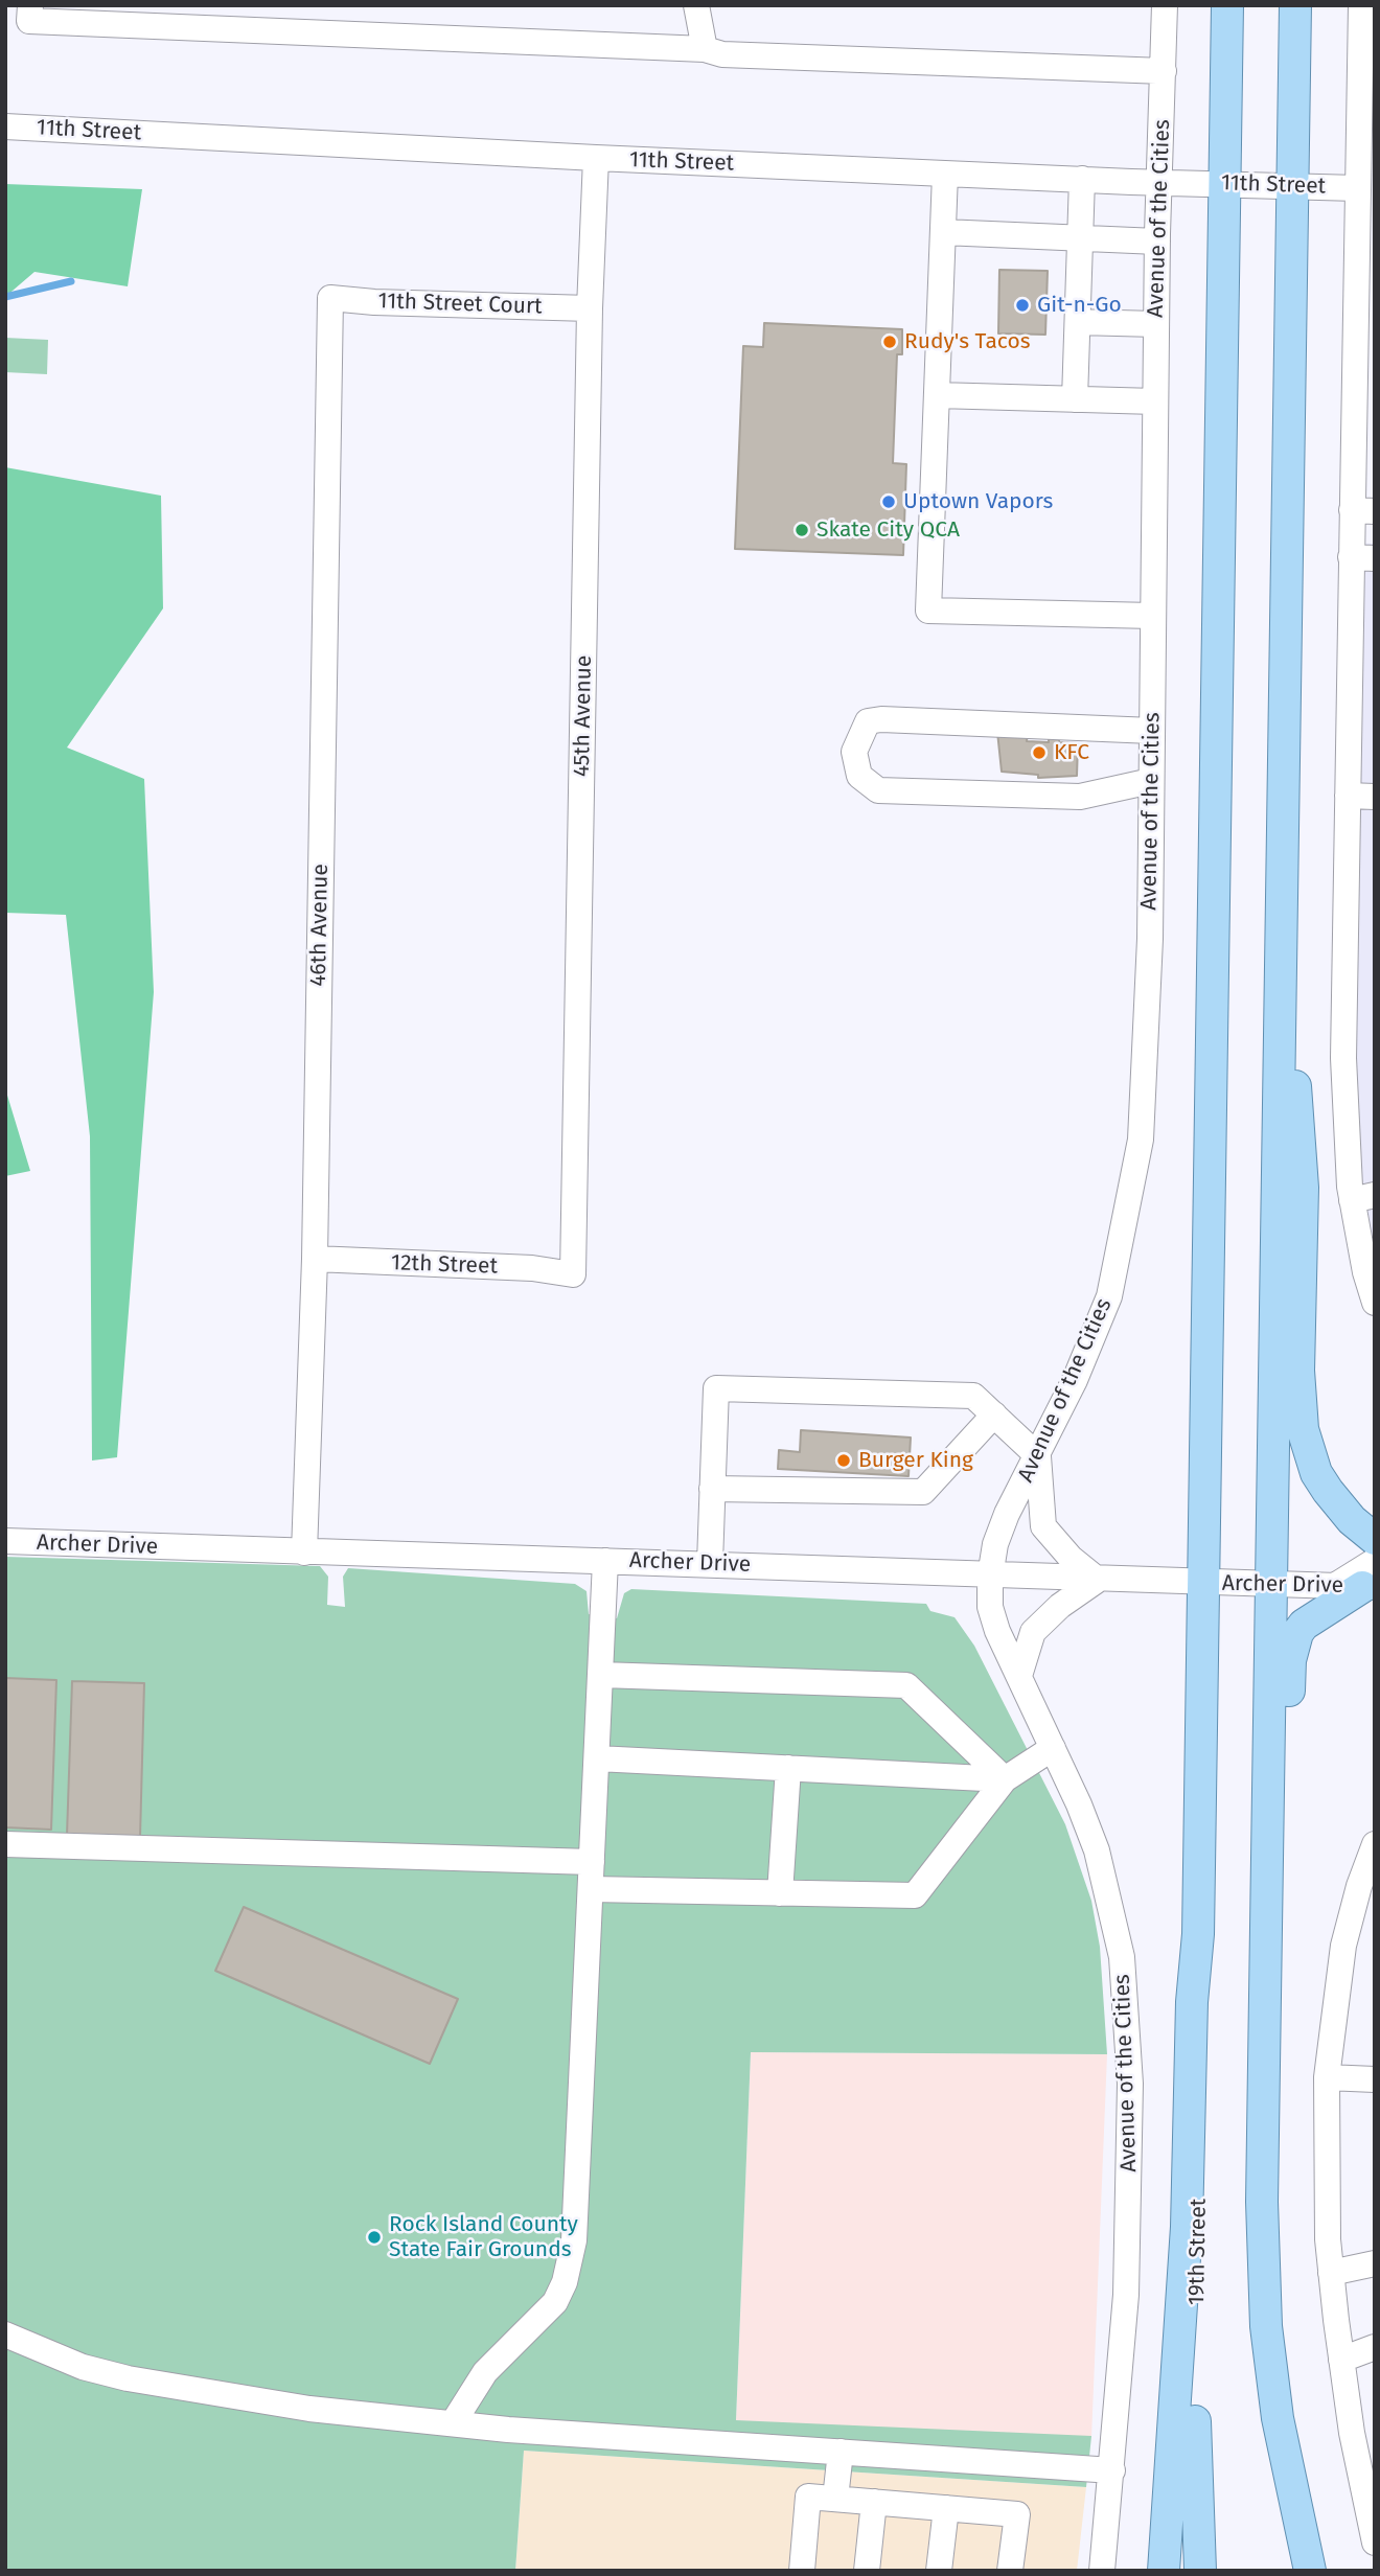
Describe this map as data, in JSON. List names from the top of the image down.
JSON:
{
  "streets": {
    "main road": ["19th Street"],
    "street": [
      "11th Street",
      "Avenue of the Cities",
      "11th Street Court",
      "45th Avenue",
      "46th Avenue",
      "12th Street",
      "Archer Drive"
    ]
  },
  "crossings": [
    ["11th Street", "Avenue of the Cities"],
    ["11th Street", "45th Avenue"],
    ["Avenue of the Cities", "Archer Drive"],
    ["11th Street Court", "45th Avenue"],
    ["11th Street Court", "46th Avenue"],
    ["45th Avenue", "12th Street"],
    ["46th Avenue", "12th Street"],
    ["46th Avenue", "Archer Drive"]
  ],
  "places": [
    "Git-n-Go",
    "Rudy's Tacos",
    "Uptown Vapors",
    "Skate City QCA",
    "KFC",
    "Burger King",
    "Rock Island County State Fair Grounds"
  ]
}
